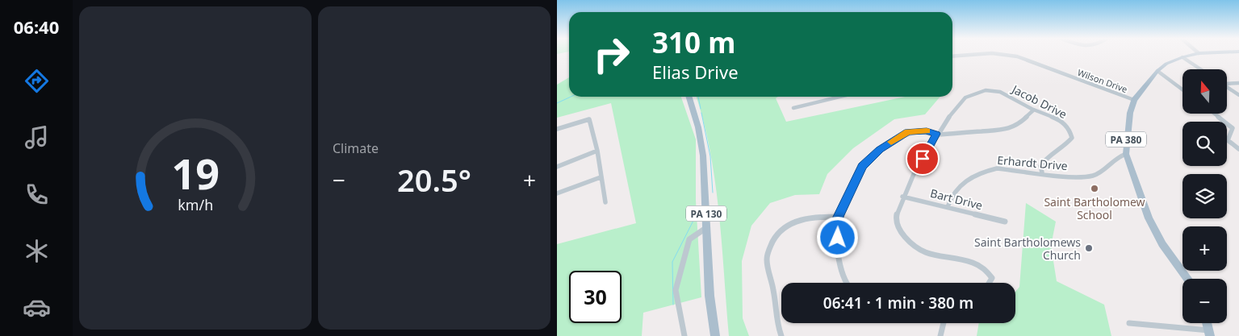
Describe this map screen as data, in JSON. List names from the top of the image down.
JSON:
{
  "streets": {
    "main road": ["PA 380", "PA 130"],
    "street": [
      "Wilson Drive",
      "Jacob Drive",
      "Erhardt Drive",
      "Bart Drive"
    ]
  },
  "crossings": [
    ["Wilson Drive", "PA 380"],
    ["Jacob Drive", "Erhardt Drive"],
    ["Jacob Drive", "Bart Drive"],
    ["PA 380", "Erhardt Drive"],
    ["Erhardt Drive", "Bart Drive"]
  ],
  "places": ["Saint Bartholomew School", "Saint Bartholomews Church"],
  "north": "top",
  "page": {
    "tabs": "06:40",
    "tile": "Climate",
    "turn": ["310 m", "Elias Drive"],
    "map_buttons": ["+", "−"],
    "heat": ["−", "20.5°", "+"],
    "limit": "30",
    "trip": "06:41 · 1 min · 380 m",
    "gauge": ["19", "km/h"]
  }
}
